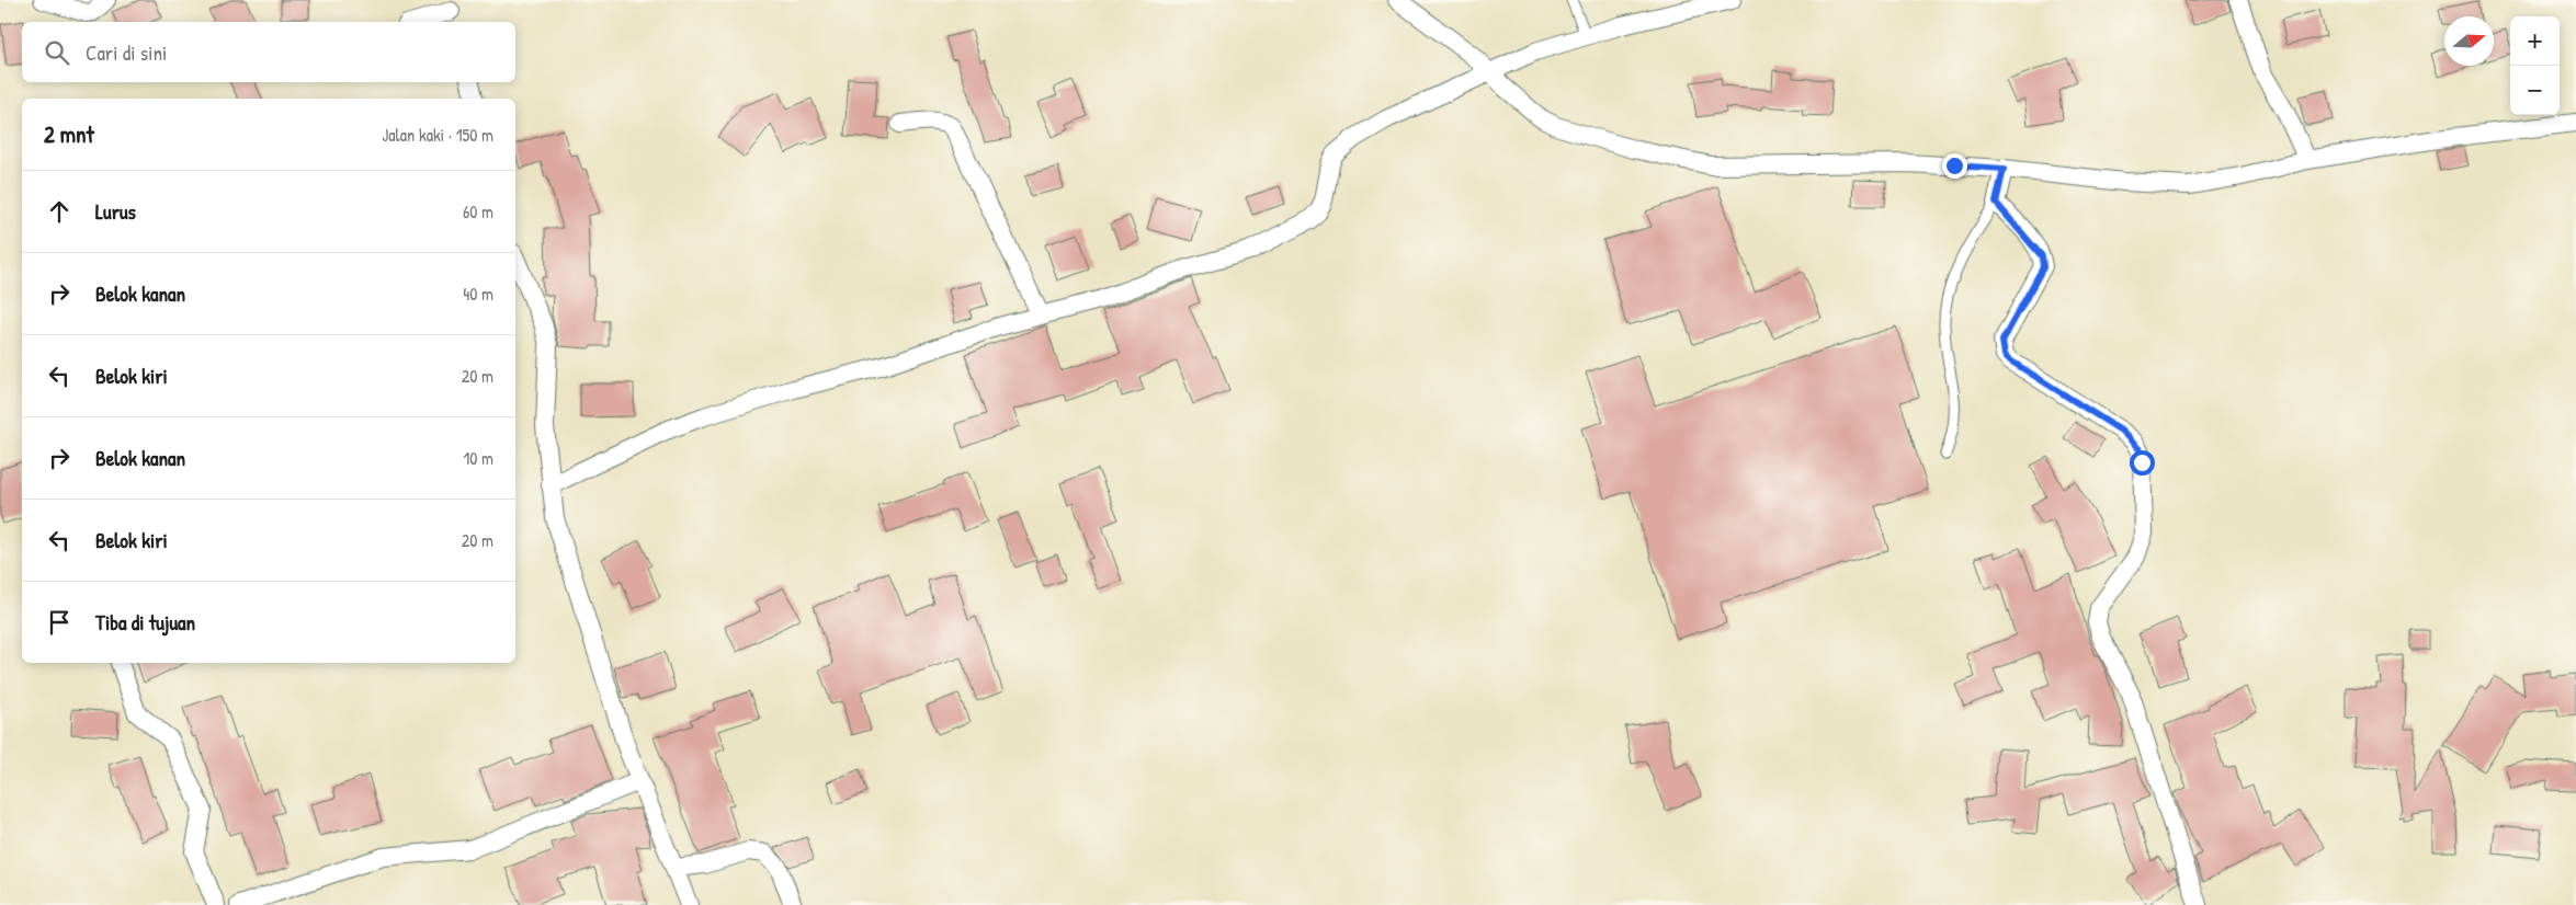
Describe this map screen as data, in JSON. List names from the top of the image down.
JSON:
{
  "north": "right",
  "page": {
    "map_buttons": ["+", "−"],
    "search": "Cari di sini",
    "heading": ["2 mnt", "Jalan kaki · 150 m"],
    "list": [
      ["Lurus", "60 m"],
      ["Belok kanan", "40 m"],
      ["Belok kiri", "20 m"],
      ["Belok kanan", "10 m"],
      ["Belok kiri", "20 m"],
      "Tiba di tujuan"
    ]
  }
}
